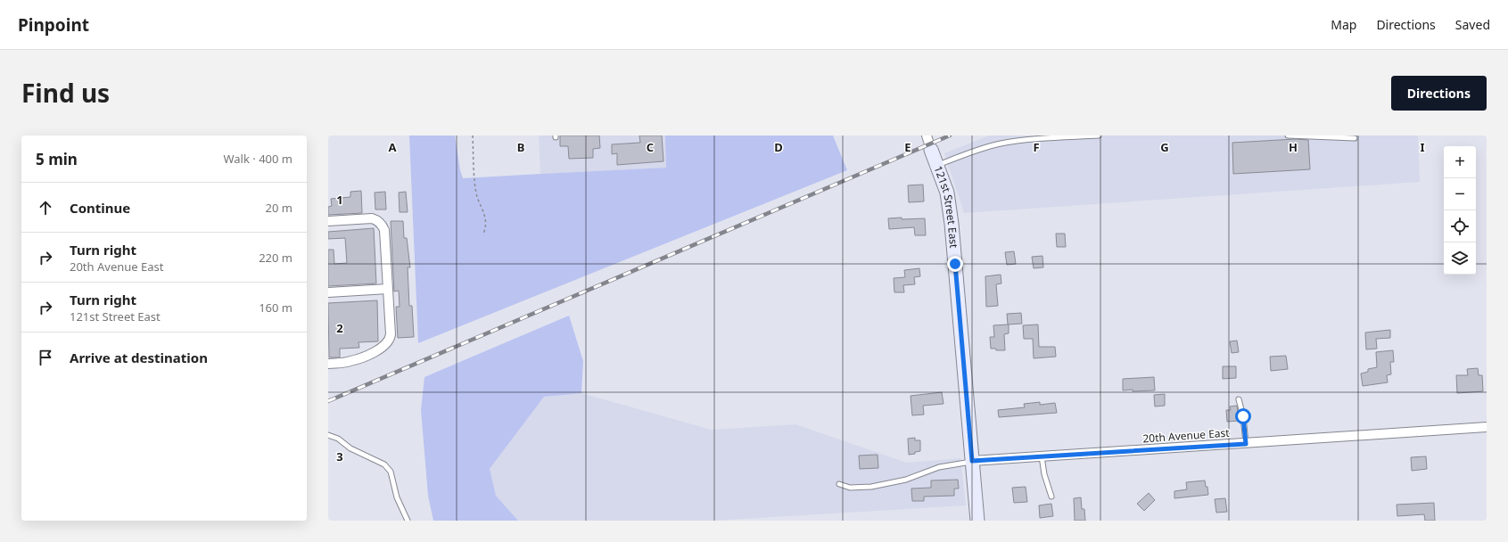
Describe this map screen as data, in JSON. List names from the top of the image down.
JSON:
{
  "streets": {
    "street": ["121st Street East", "20th Avenue East"]
  },
  "crossings": [
    ["121st Street East", "20th Avenue East"]
  ],
  "page": {
    "header": "Pinpoint",
    "nav": ["Map", "Directions", "Saved"],
    "title": "Find us",
    "buttons": "Directions",
    "heading": ["5 min", "Walk · 400 m"],
    "map_buttons": ["+", "−"],
    "list": [
      ["Continue", "20 m"],
      ["Turn right", "20th Avenue East", "220 m"],
      ["Turn right", "121st Street East", "160 m"],
      "Arrive at destination"
    ]
  },
  "grid": {
    "columns": [
      "A",
      "B",
      "C",
      "D",
      "E",
      "F",
      "G",
      "H",
      "I"
    ],
    "rows": ["1", "2", "3"]
  }
}
